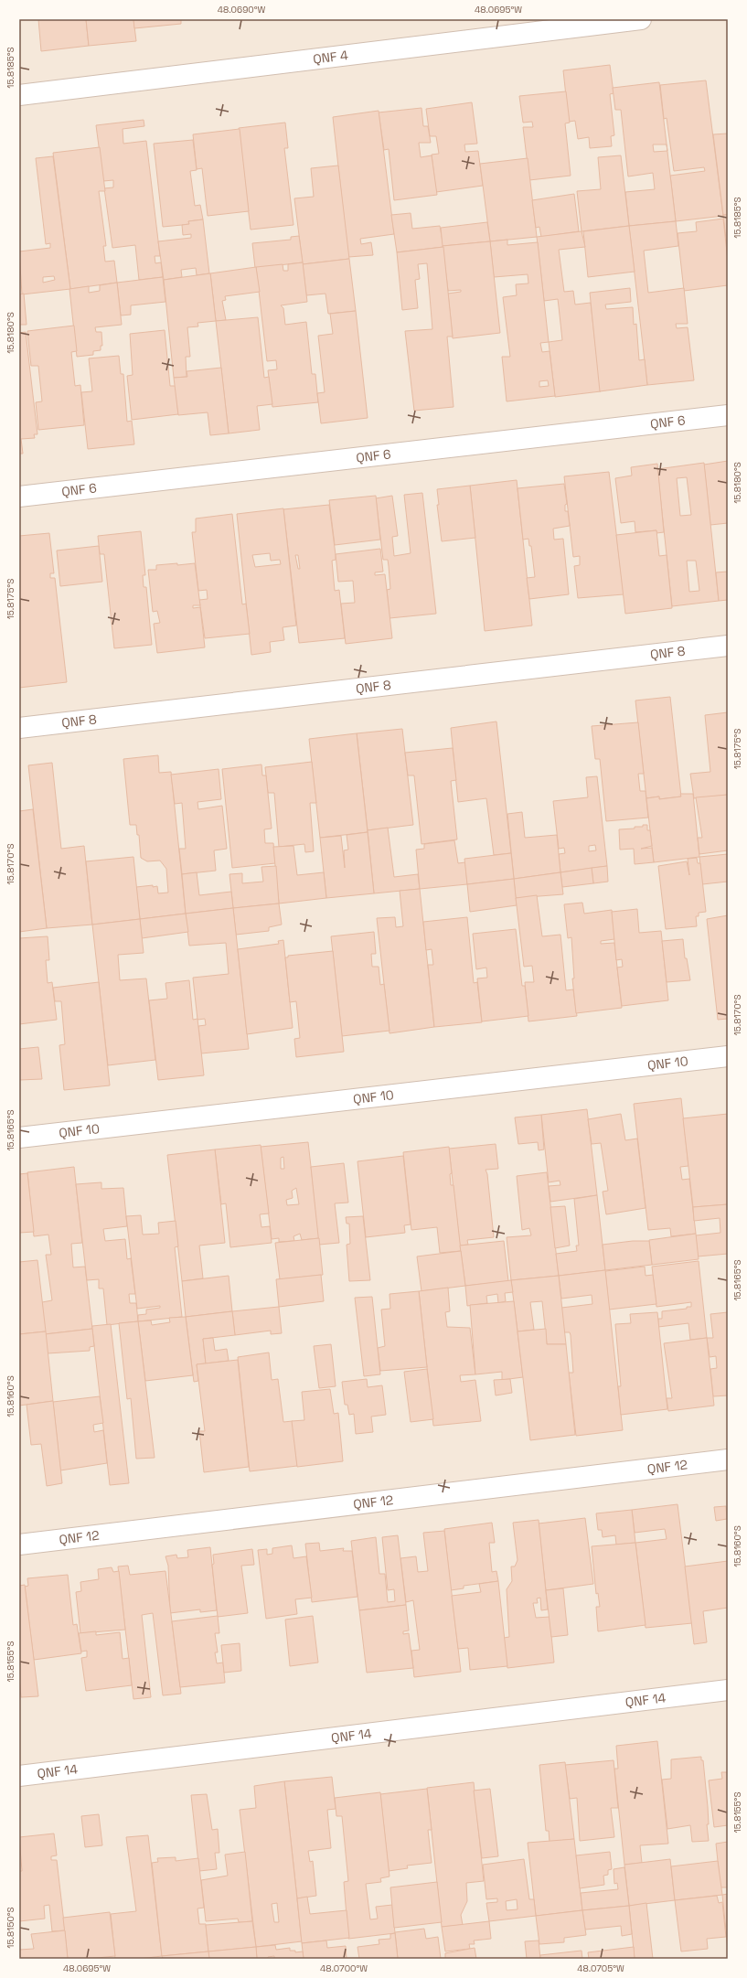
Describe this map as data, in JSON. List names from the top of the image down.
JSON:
{
  "streets": {
    "street": [
      "QNF 4",
      "QNF 6",
      "QNF 8",
      "QNF 10",
      "QNF 12",
      "QNF 14"
    ]
  },
  "coordinates": [
    "48.0690°W",
    "48.0695°W",
    "15.8185°S",
    "15.8180°S",
    "15.8175°S",
    "15.8170°S",
    "15.8165°S",
    "15.8160°S",
    "15.8155°S",
    "15.8150°S",
    "48.0700°W",
    "48.0705°W"
  ]
}
